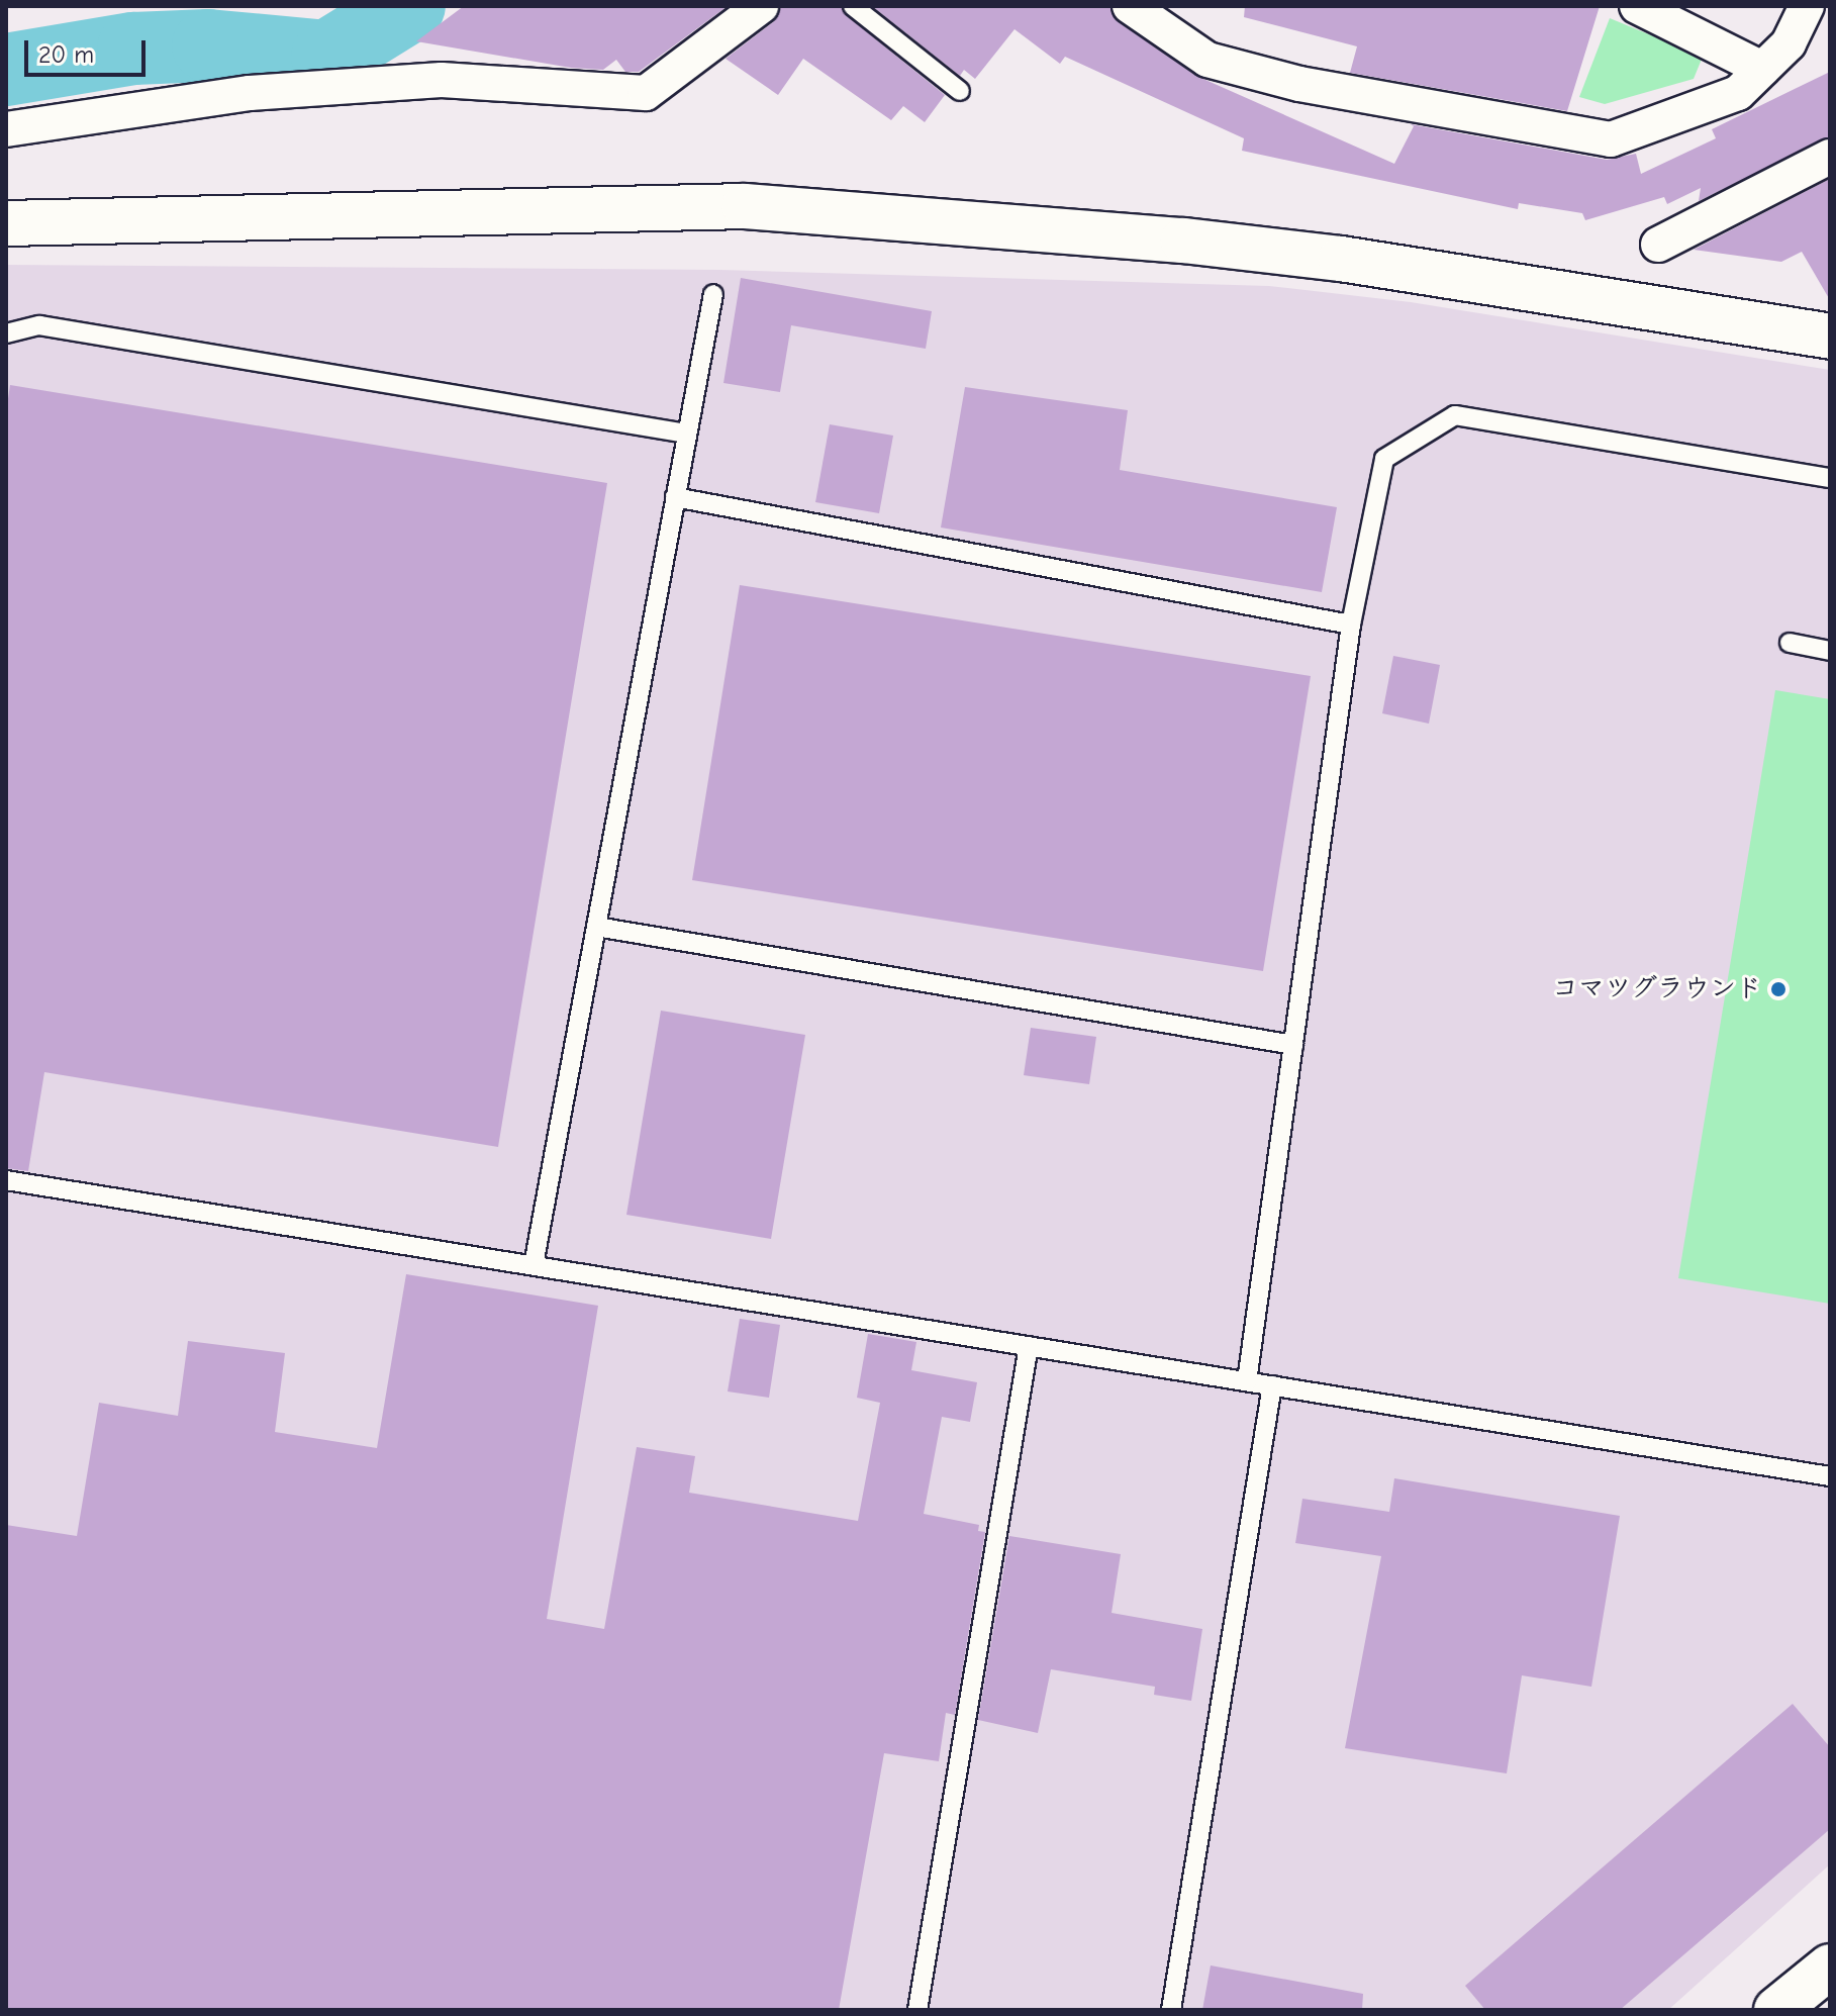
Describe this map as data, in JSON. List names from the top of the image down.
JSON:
{
  "places": ["コマツグラウンド"],
  "scale_bar": "20 m"
}
